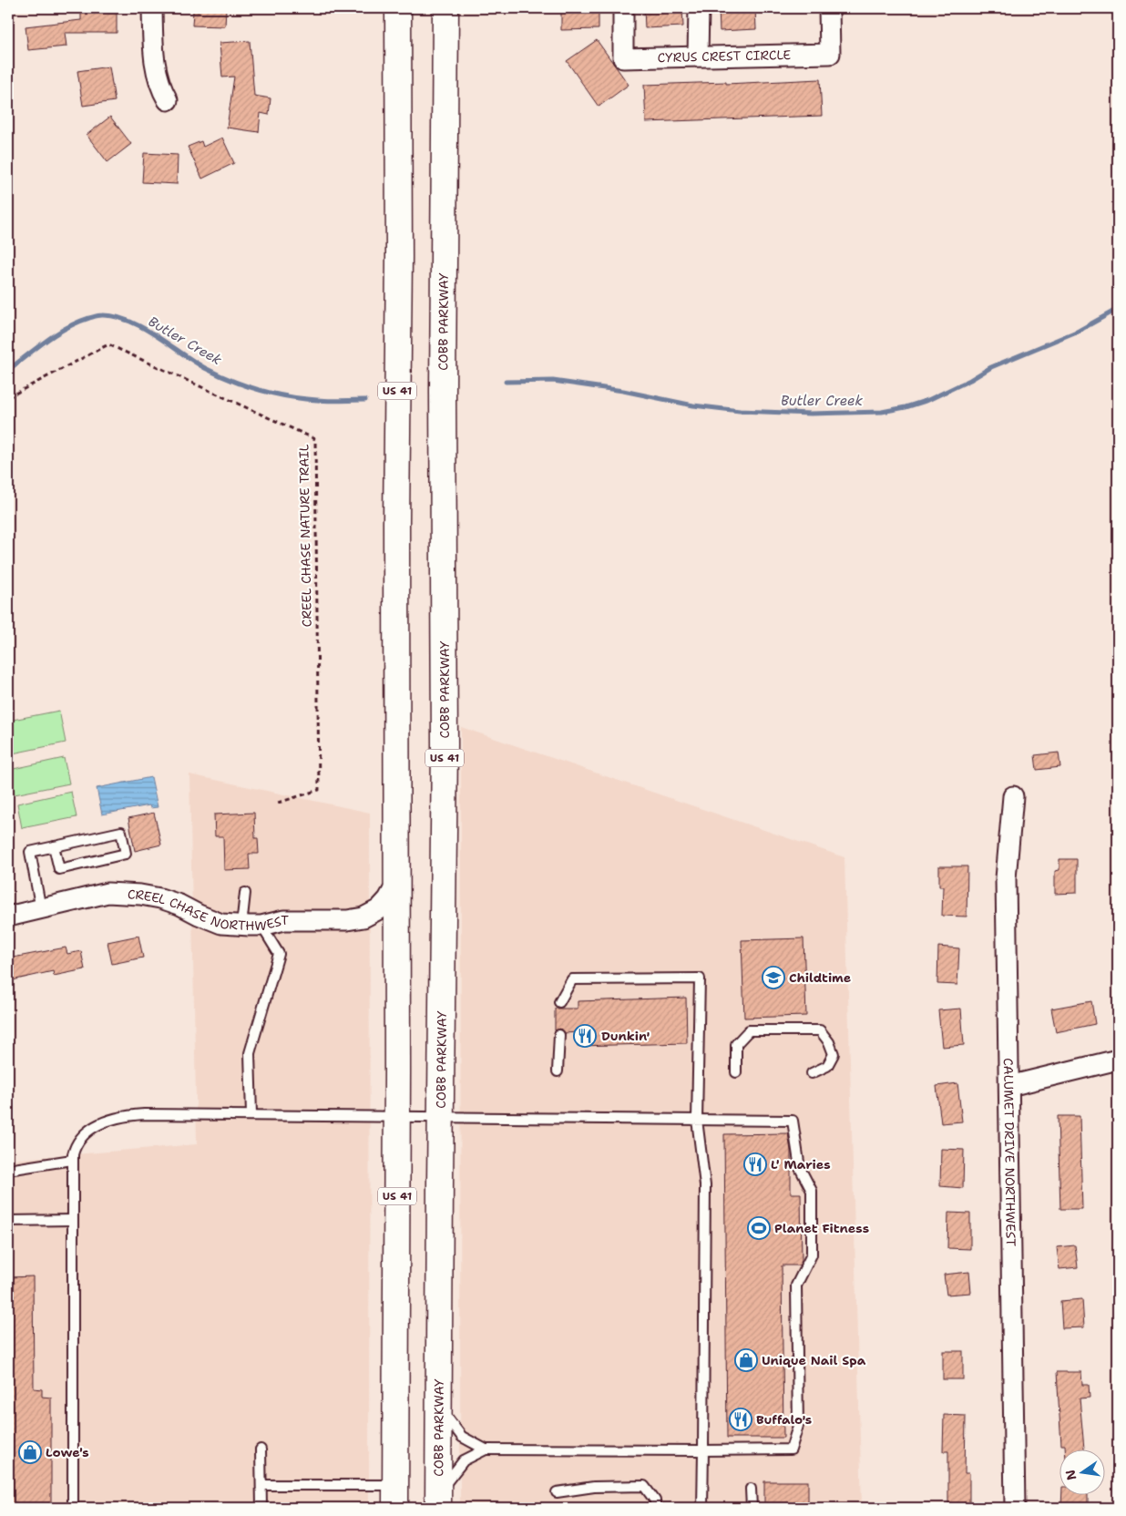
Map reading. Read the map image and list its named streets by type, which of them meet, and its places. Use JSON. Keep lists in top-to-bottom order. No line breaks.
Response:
{"streets":{"main road":["COBB PARKWAY","US 41"],"street":["CYRUS CREST CIRCLE","CREEL CHASE NORTHWEST","CALUMET DRIVE NORTHWEST"],"path":["CREEL CHASE NATURE TRAIL"]},"crossings":[["US 41","CREEL CHASE NORTHWEST"]],"water":["Butler Creek"],"places":{"school or university":["Childtime"],"restaurant":["Dunkin'","L' Maries","Buffalo's"],"sports":["Planet Fitness"],"shop":["Unique Nail Spa","Lowe's"]},"north":"left"}
